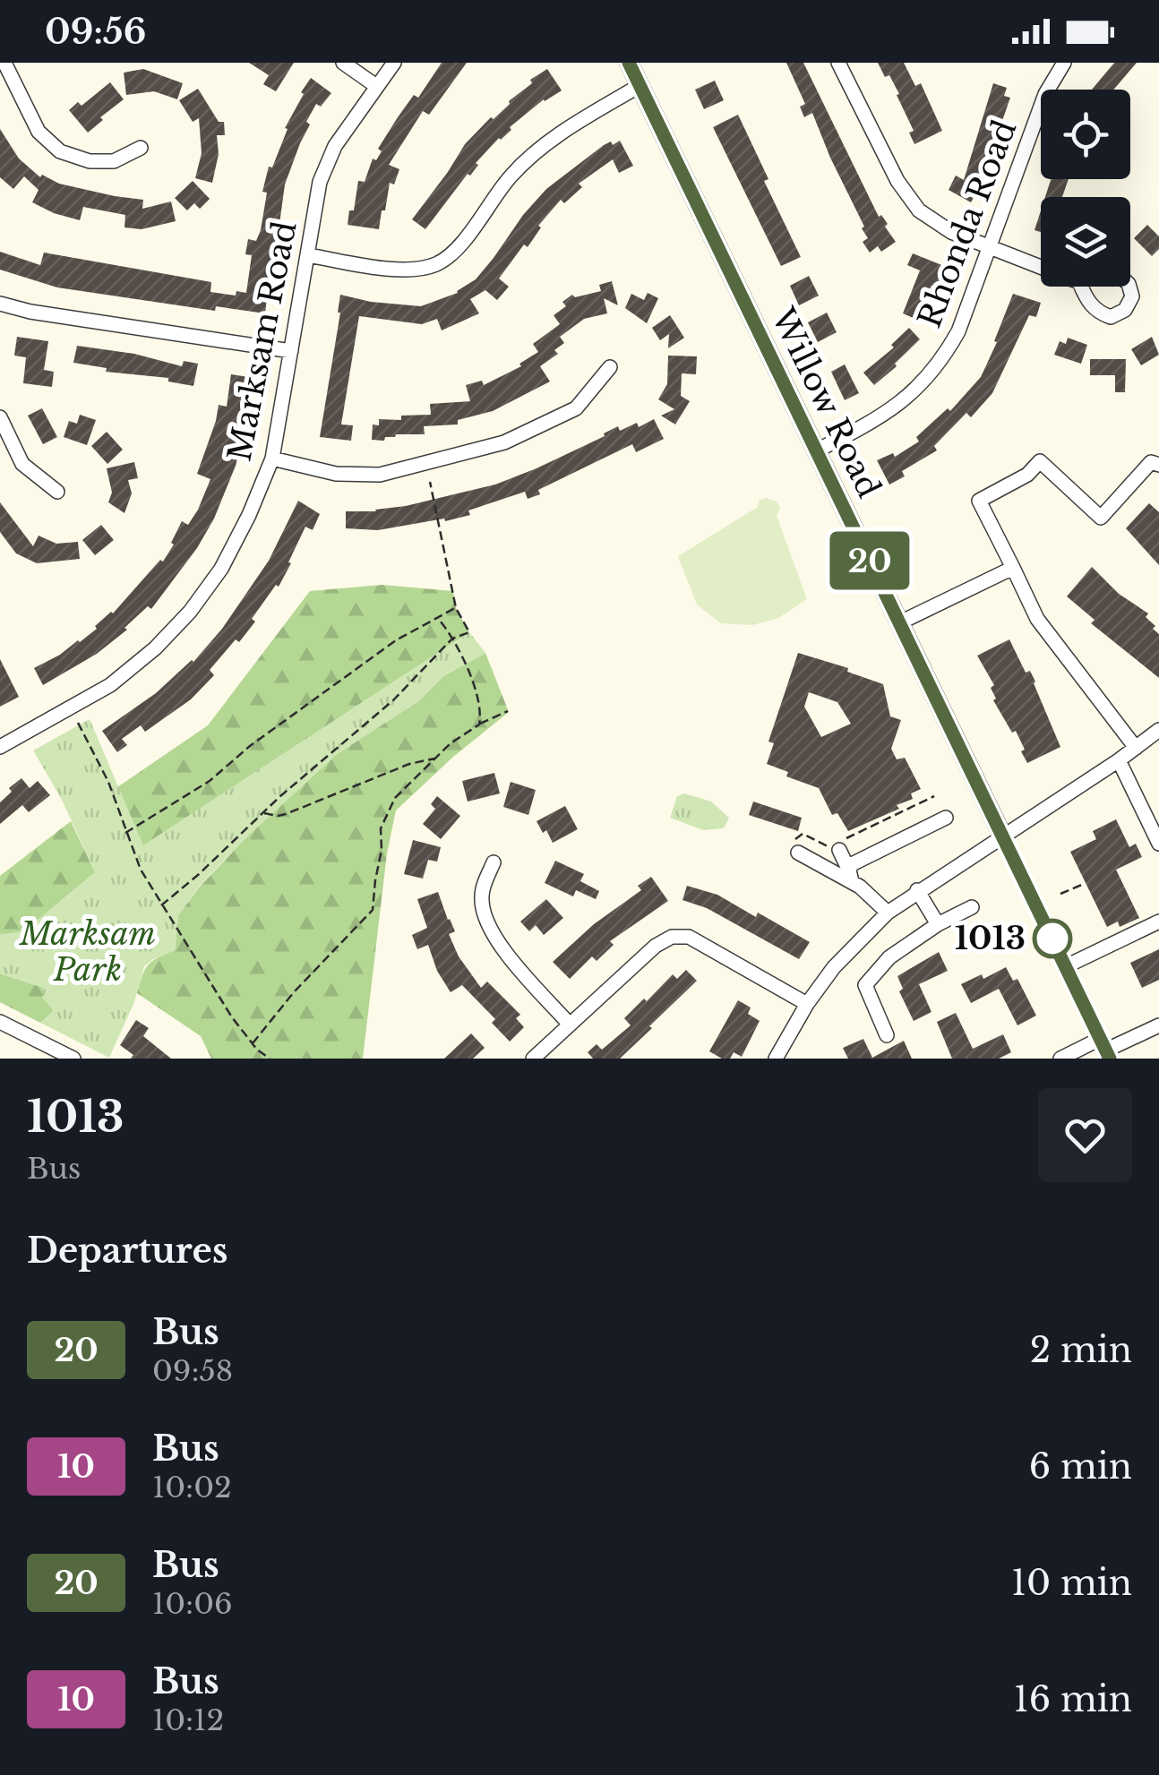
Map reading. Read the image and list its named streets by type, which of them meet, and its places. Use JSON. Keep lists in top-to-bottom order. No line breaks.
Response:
{"streets":{"main road":["Willow Road"],"street":["Rhonda Road","Marksam Road"]},"crossings":[["Rhonda Road","Willow Road"]],"parks":["Marksam Park"],"places":["1013"],"lines":["bus line 20"],"page":{"status":"09:56","on_map":"20","heading":[["1013","Bus"],"Departures"],"list":[{"mark":"20","name":"Bus","note":"09:58","value":"2 min"},{"mark":"10","name":"Bus","note":"10:02","value":"6 min"},{"mark":"20","name":"Bus","note":"10:06","value":"10 min"},{"mark":"10","name":"Bus","note":"10:12","value":"16 min"}]}}
